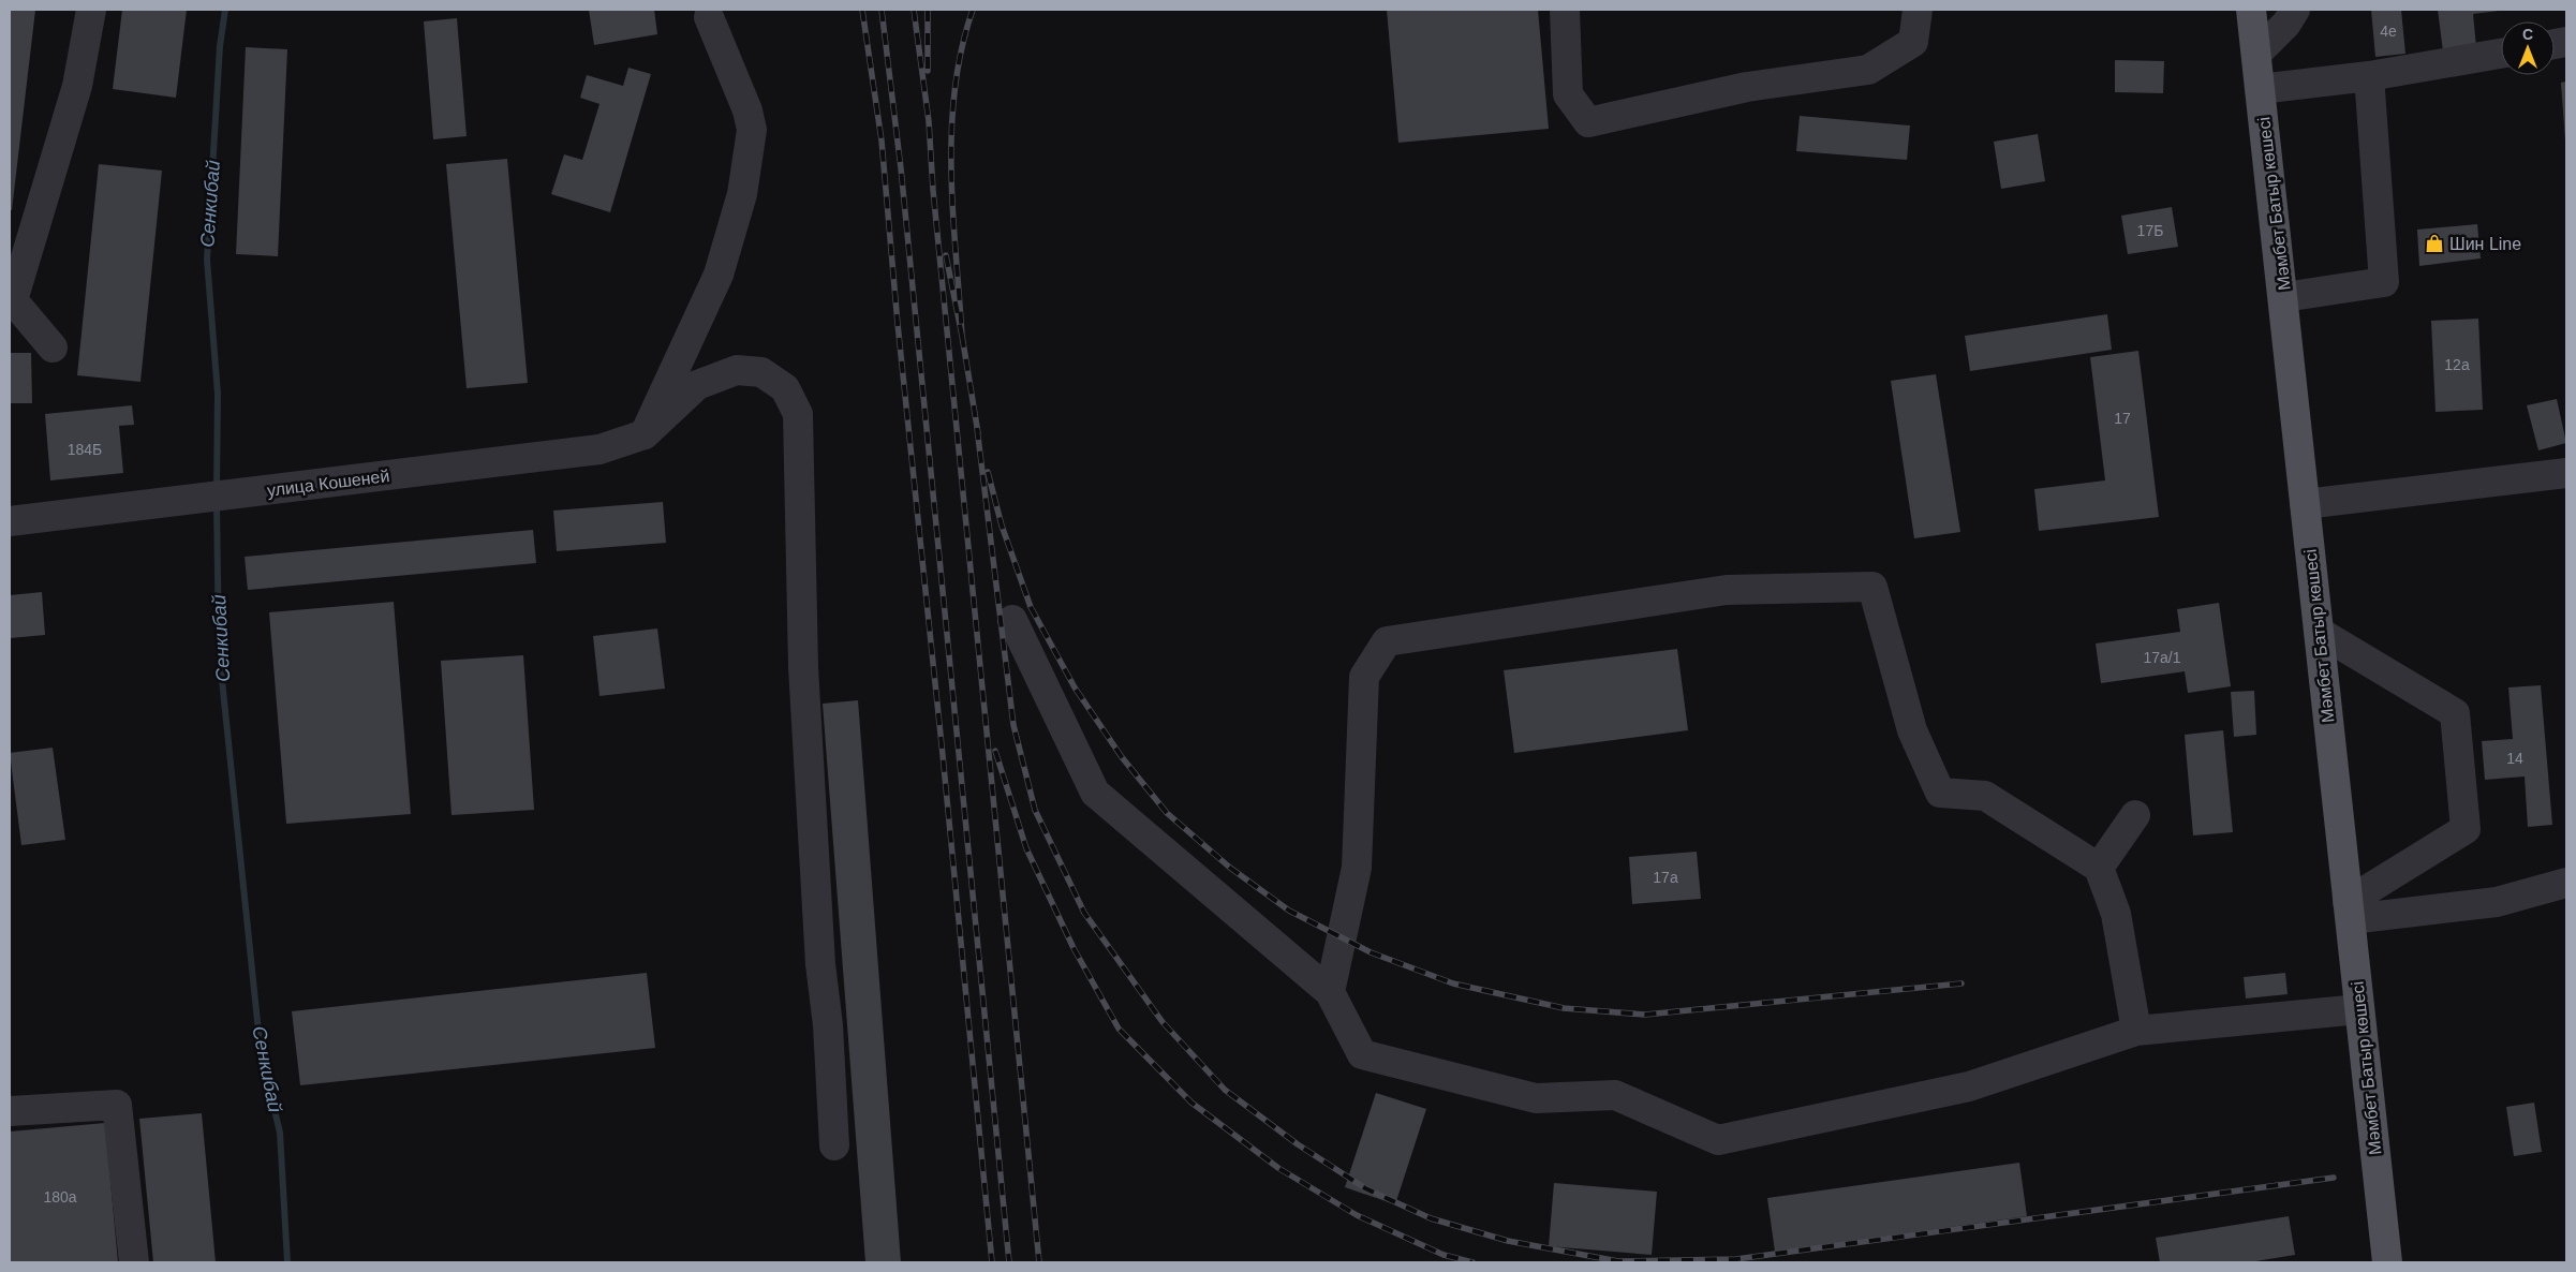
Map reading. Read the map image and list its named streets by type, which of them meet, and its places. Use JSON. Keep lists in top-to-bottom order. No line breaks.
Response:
{"streets":{"main road":["Мәмбет Батыр көшесі"],"street":["улица Кошеней"]},"water":["Сенкибай"],"places":{"shop":["Шин Line"]},"house_numbers":["4е","17Б","12а","17","184Б","17а/1","14","17а","180а"],"north":"top"}
